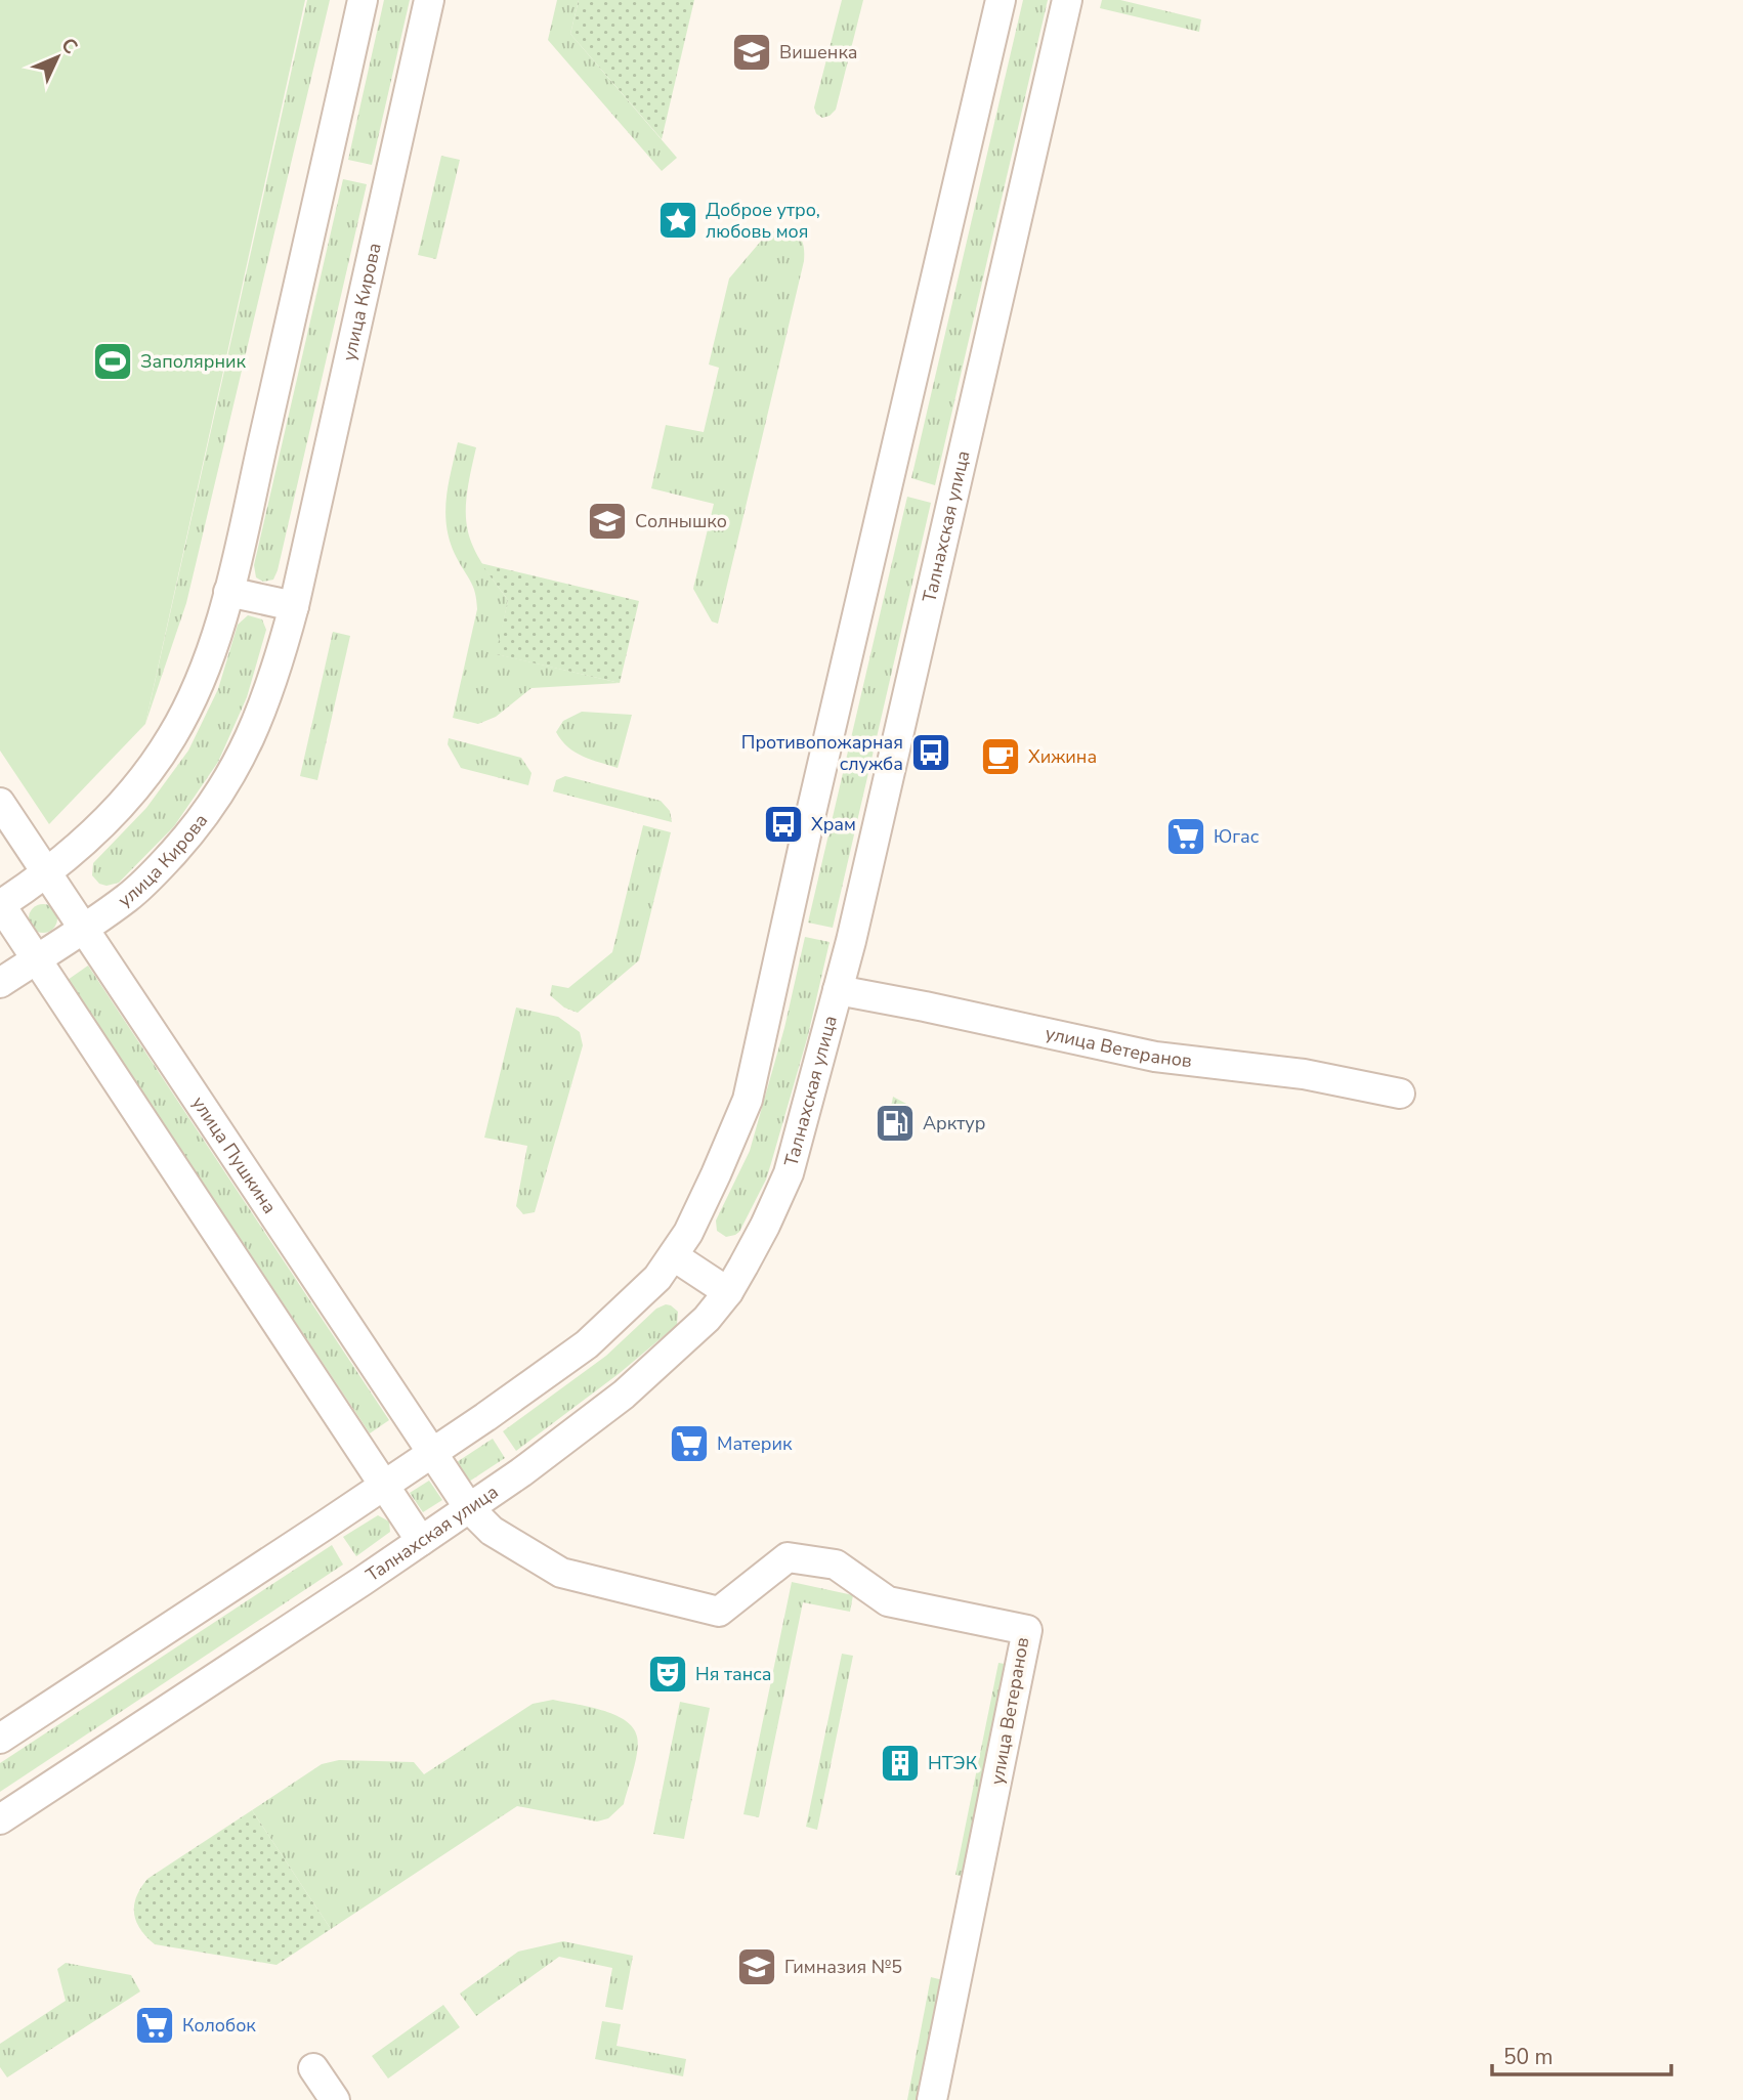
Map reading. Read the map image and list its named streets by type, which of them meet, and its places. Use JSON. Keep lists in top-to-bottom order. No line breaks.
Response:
{"streets":{"street":["улица Кирова","Талнахская улица","улица Ветеранов","улица Пушкина"]},"crossings":[["улица Кирова","улица Пушкина"],["Талнахская улица","улица Ветеранов"],["Талнахская улица","улица Пушкина"],["улица Ветеранов","улица Пушкина"]],"places":{"school or university":["Вишенка","Солнышко","Гимназия №5"],"place":["Доброе утро, любовь моя"],"sports":["Заполярник"],"bus stop":["Противопожарная служба","Храм"],"cafe":["Хижина"],"supermarket":["Югас","Материк","Колобок"],"fuel station":["Арктур"],"theatre":["Ня танса"],"building":["НТЭК"]},"scale_bar":"50 m","north":"top right"}
